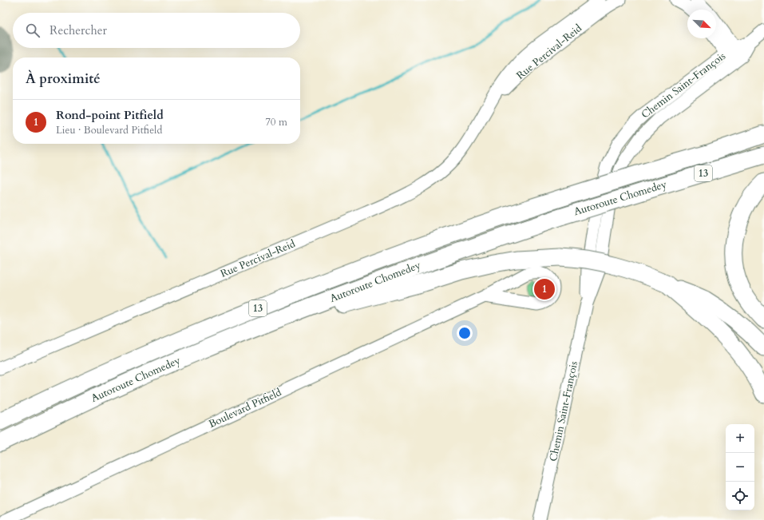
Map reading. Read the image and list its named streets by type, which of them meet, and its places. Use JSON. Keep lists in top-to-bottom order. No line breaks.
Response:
{"streets":{"highway":["13","Autoroute Chomedey"],"street":["Rue Percival-Reid","Chemin Saint-François","Boulevard Pitfield"]},"north":"bottom right","page":{"search":"Rechercher","heading":"À proximité","list":[{"mark":"1","name":"Rond-point Pitfield","note":"Lieu · Boulevard Pitfield","value":"70 m"}],"pins":"1","map_buttons":["+","−"]}}
